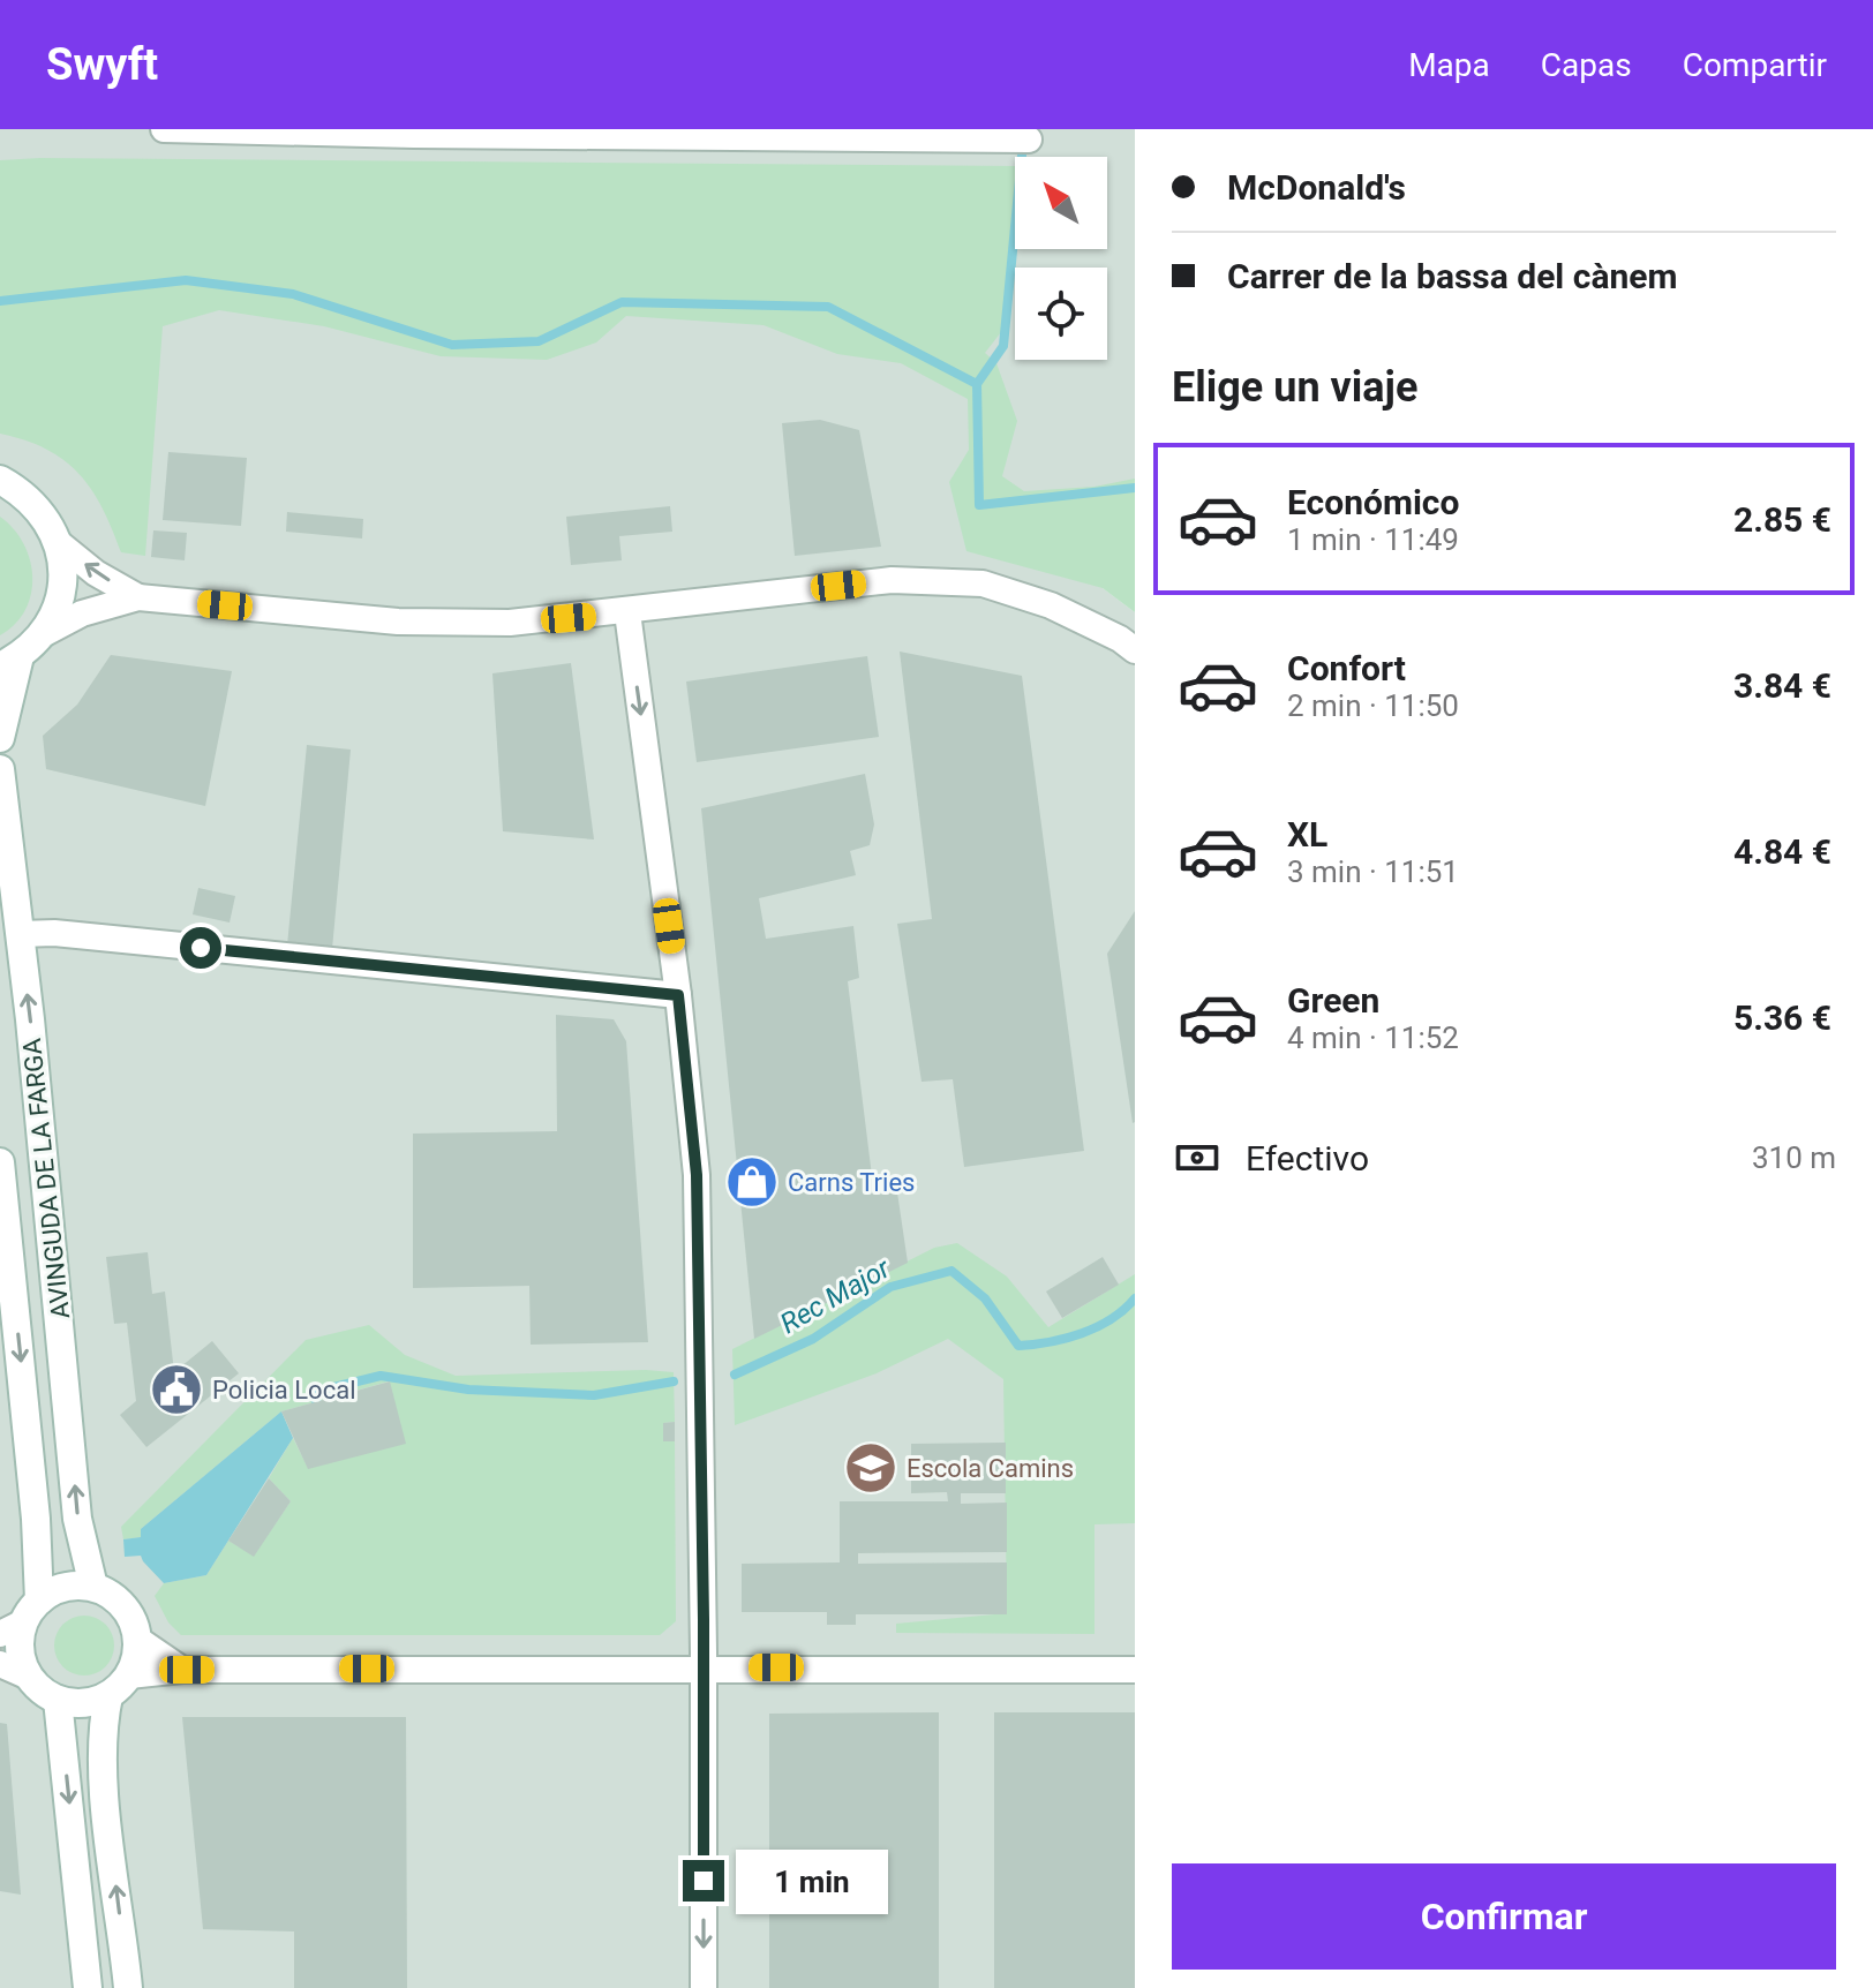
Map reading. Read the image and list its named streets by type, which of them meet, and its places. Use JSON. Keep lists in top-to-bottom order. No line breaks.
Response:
{"streets":{"street":["AVINGUDA DE LA FARGA"]},"water":["Rec Major"],"places":{"shop":["Carns Tries"],"public building":["Policia Local"],"school or university":["Escola Camins"]},"north":"top left","page":{"header":"Swyft","nav":["Mapa","Capas","Compartir"],"banner":["McDonald's","Carrer de la bassa del cànem"],"heading":"Elige un viaje","list":[{"name":"Económico","note":"1 min · 11:49","value":"2.85 €"},{"name":"Confort","note":"2 min · 11:50","value":"3.84 €"},{"name":"XL","note":"3 min · 11:51","value":"4.84 €"},{"name":"Green","note":"4 min · 11:52","value":"5.36 €"}],"pay":["Efectivo","310 m"],"buttons":"Confirmar","bubble":"1 min"}}
